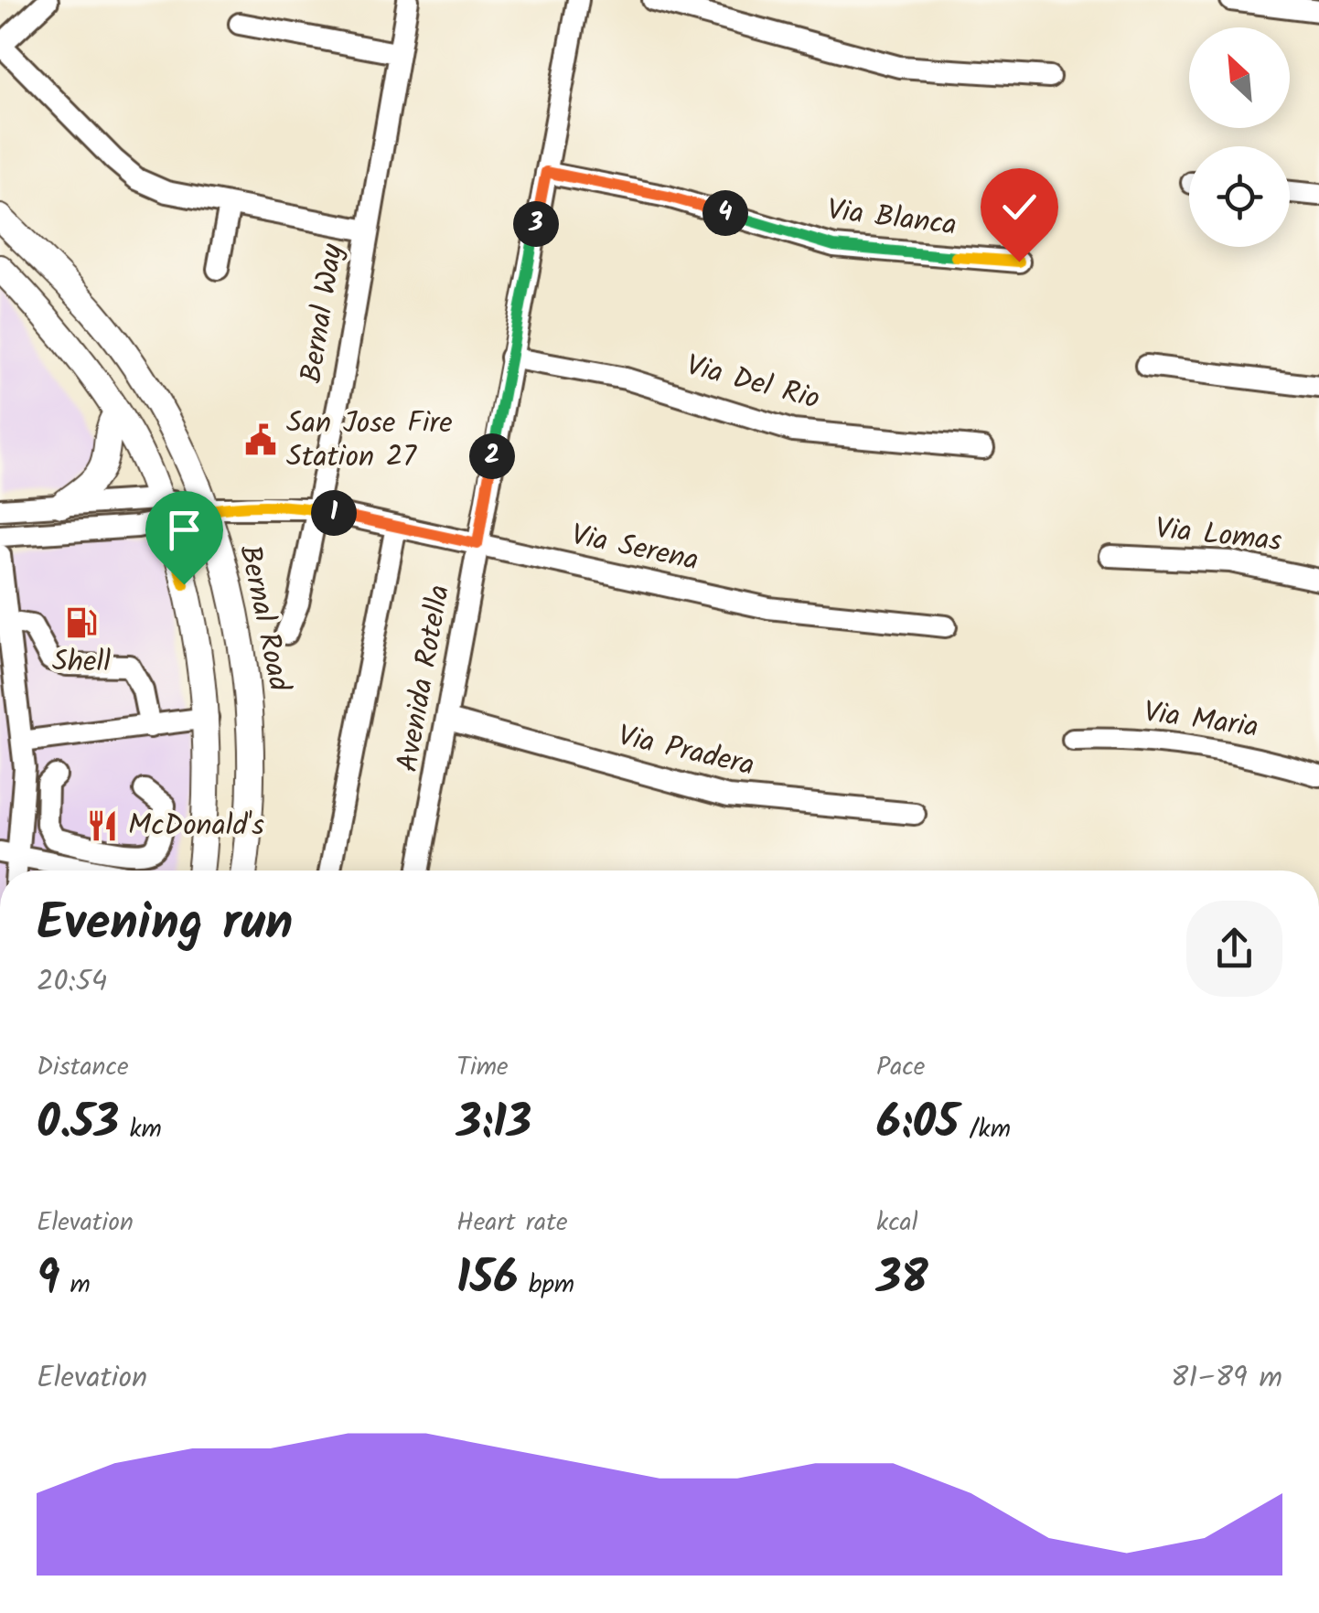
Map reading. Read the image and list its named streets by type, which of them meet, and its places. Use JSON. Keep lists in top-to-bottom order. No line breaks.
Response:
{"streets":{"main road":["Bernal Road"],"street":["Via Blanca","Bernal Way","Via Del Rio","Via Lomas","Via Serena","Avenida Rotella","Via Maria","Via Pradera"]},"crossings":[["Via Blanca","Avenida Rotella"],["Bernal Way","Via Serena"],["Via Del Rio","Avenida Rotella"],["Via Serena","Bernal Road"],["Via Serena","Avenida Rotella"],["Avenida Rotella","Via Pradera"]],"places":{"public building":["San Jose Fire Station 27"],"fuel station":["Shell"],"restaurant":["McDonald's"]},"north":"top left","page":{"pins":["4","3","2","1"],"heading":["Evening run","20:54"],"stats":[["Distance","0.53 km"],["Time","3:13"],["Pace","6:05 /km"],["Elevation","9 m"],["Heart rate","156 bpm"],["kcal","38"]],"chart":["Elevation","81–89 m"]}}
